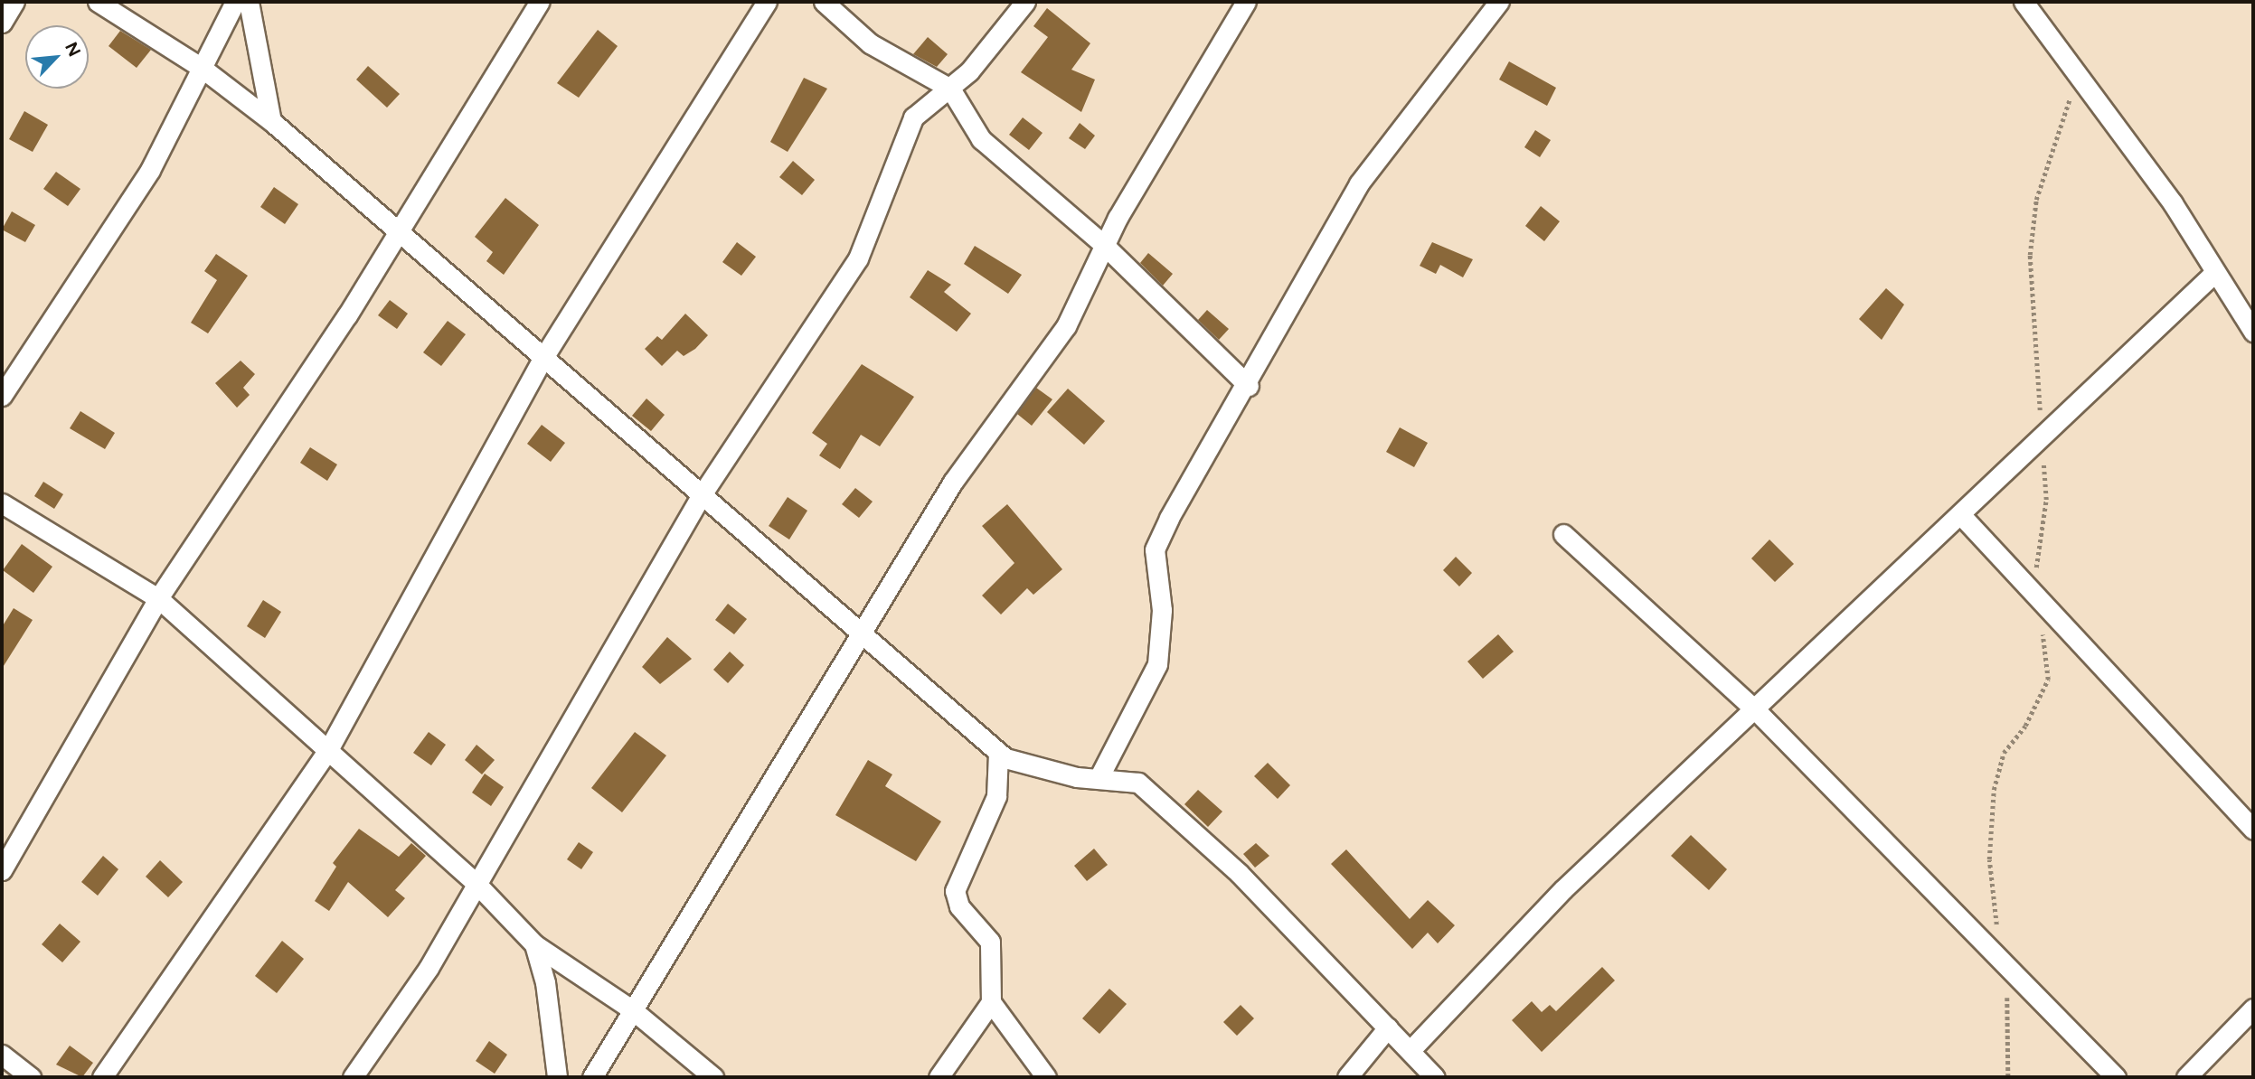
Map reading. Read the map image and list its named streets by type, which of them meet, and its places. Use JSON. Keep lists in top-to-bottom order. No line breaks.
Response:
{"north":"top right"}
